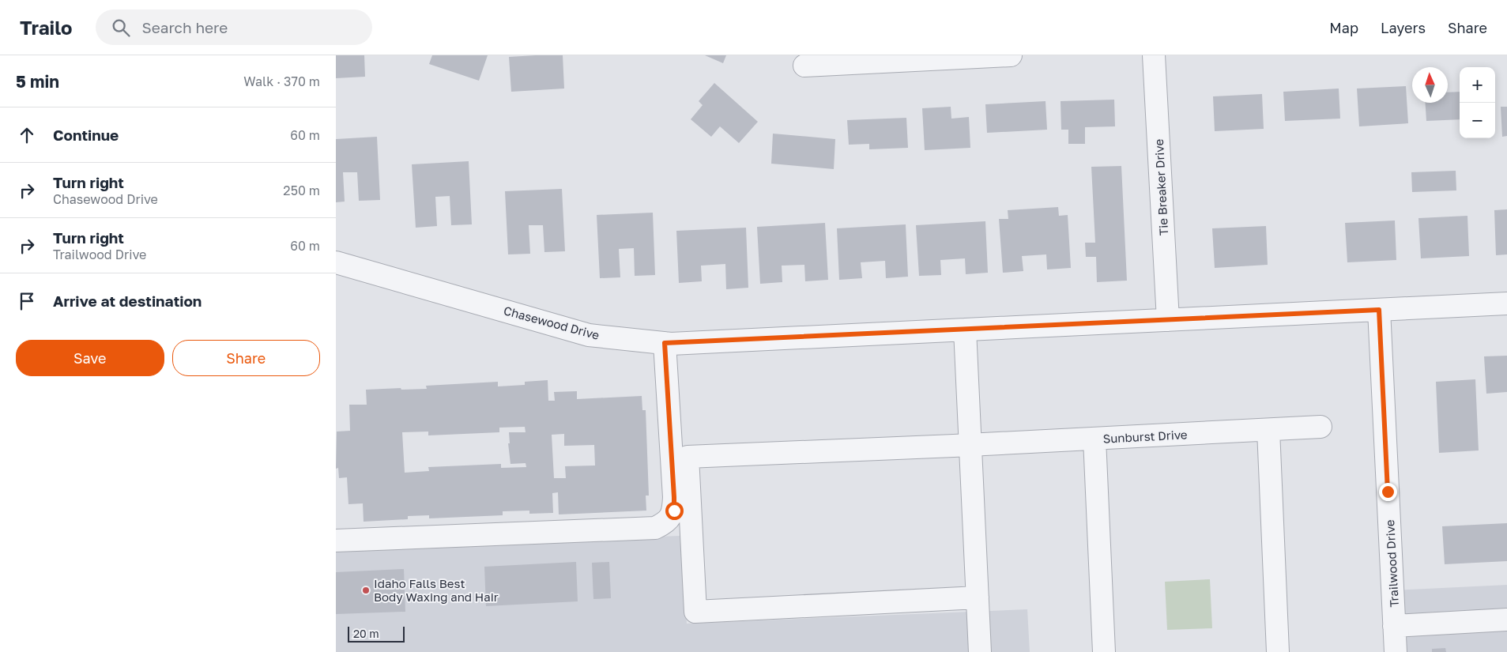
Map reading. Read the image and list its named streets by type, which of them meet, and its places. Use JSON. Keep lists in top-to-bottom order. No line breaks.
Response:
{"streets":{"street":["Tie Breaker Drive","Chasewood Drive","Sunburst Drive","Trailwood Drive"]},"crossings":[["Tie Breaker Drive","Chasewood Drive"],["Chasewood Drive","Trailwood Drive"]],"places":["Idaho Falls Best Body Waxing and Hair"],"scale_bar":"20 m","north":"top","page":{"header":"Trailo","search":"Search here","nav":["Map","Layers","Share"],"heading":["5 min","Walk · 370 m"],"map_buttons":["+","−"],"list":[["Continue","60 m"],["Turn right","Chasewood Drive","250 m"],["Turn right","Trailwood Drive","60 m"],"Arrive at destination"],"buttons":["Save","Share"],"scale":"20 m"}}
